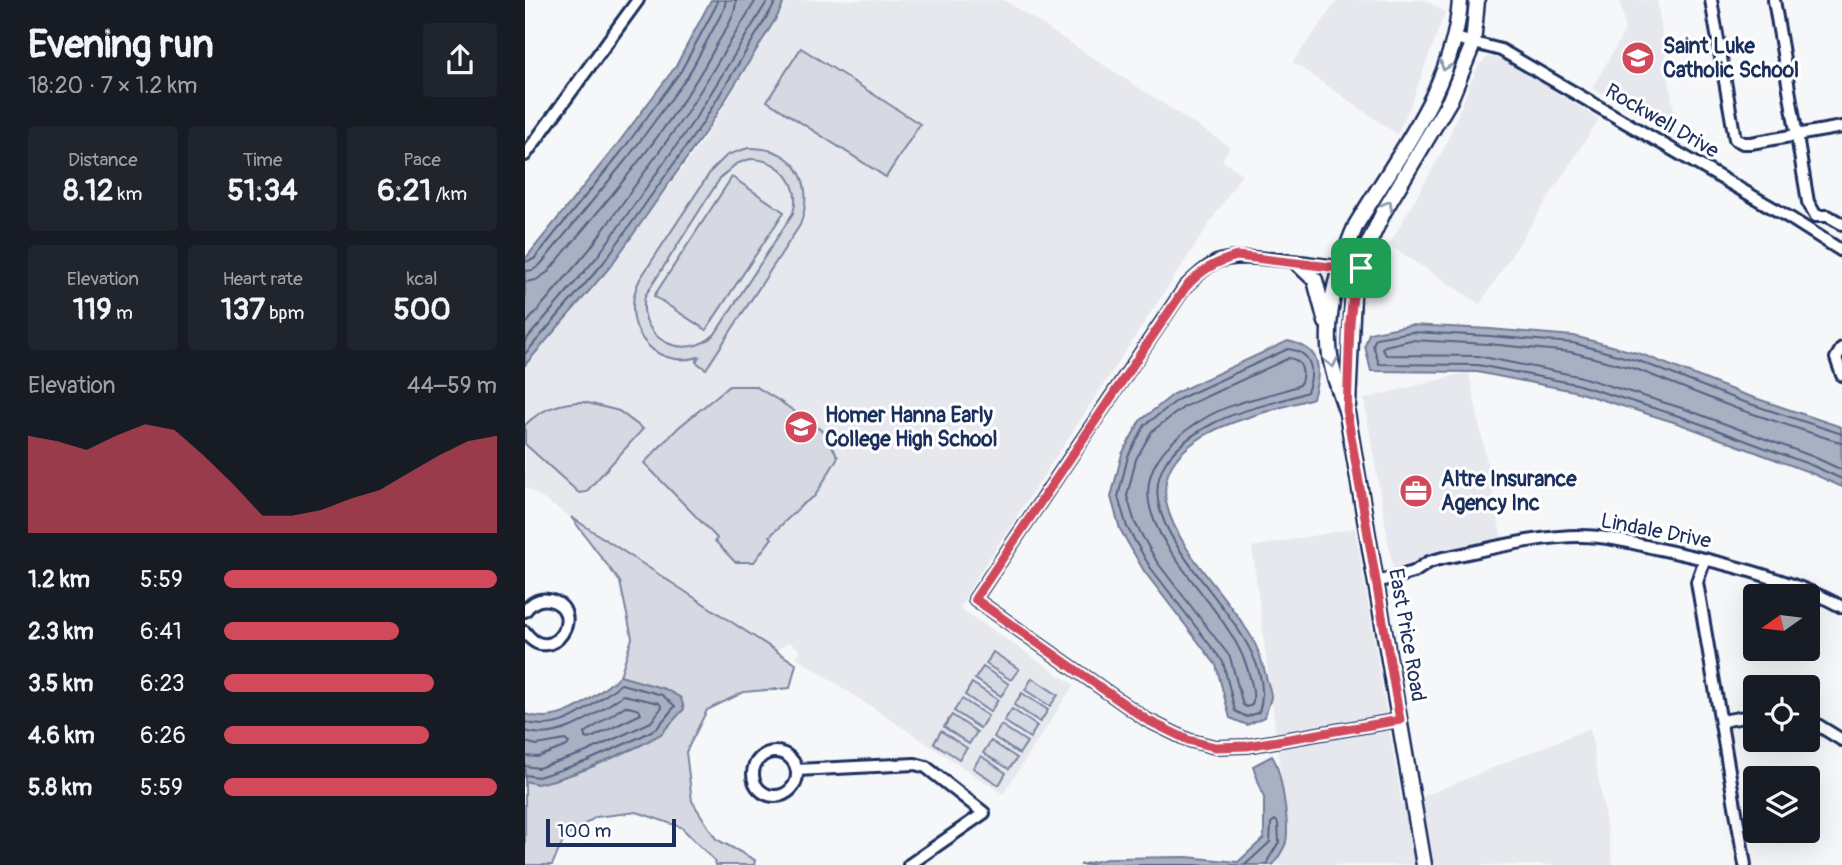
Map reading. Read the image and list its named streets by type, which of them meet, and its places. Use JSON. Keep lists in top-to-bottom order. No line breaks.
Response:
{"streets":{"main road":["East Price Road"],"street":["Rockwell Drive","Lindale Drive"]},"crossings":[["Rockwell Drive","East Price Road"],["Lindale Drive","East Price Road"]],"places":{"school or university":["Saint Luke Catholic School","Homer Hanna Early College High School"],"office":["Altre Insurance Agency Inc"]},"scale_bar":"100 m","north":"left","page":{"heading":["Evening run","18:20 · 7 × 1.2 km"],"stats":[["Distance","8.12 km"],["Time","51:34"],["Pace","6:21 /km"],["Elevation","119 m"],["Heart rate","137 bpm"],["kcal","500"]],"chart":["Elevation","44–59 m"],"list":[{"name":"1.2 km","note":"5:59"},{"name":"2.3 km","note":"6:41"},{"name":"3.5 km","note":"6:23"},{"name":"4.6 km","note":"6:26"},{"name":"5.8 km","note":"5:59"}],"scale":"100 m"}}
